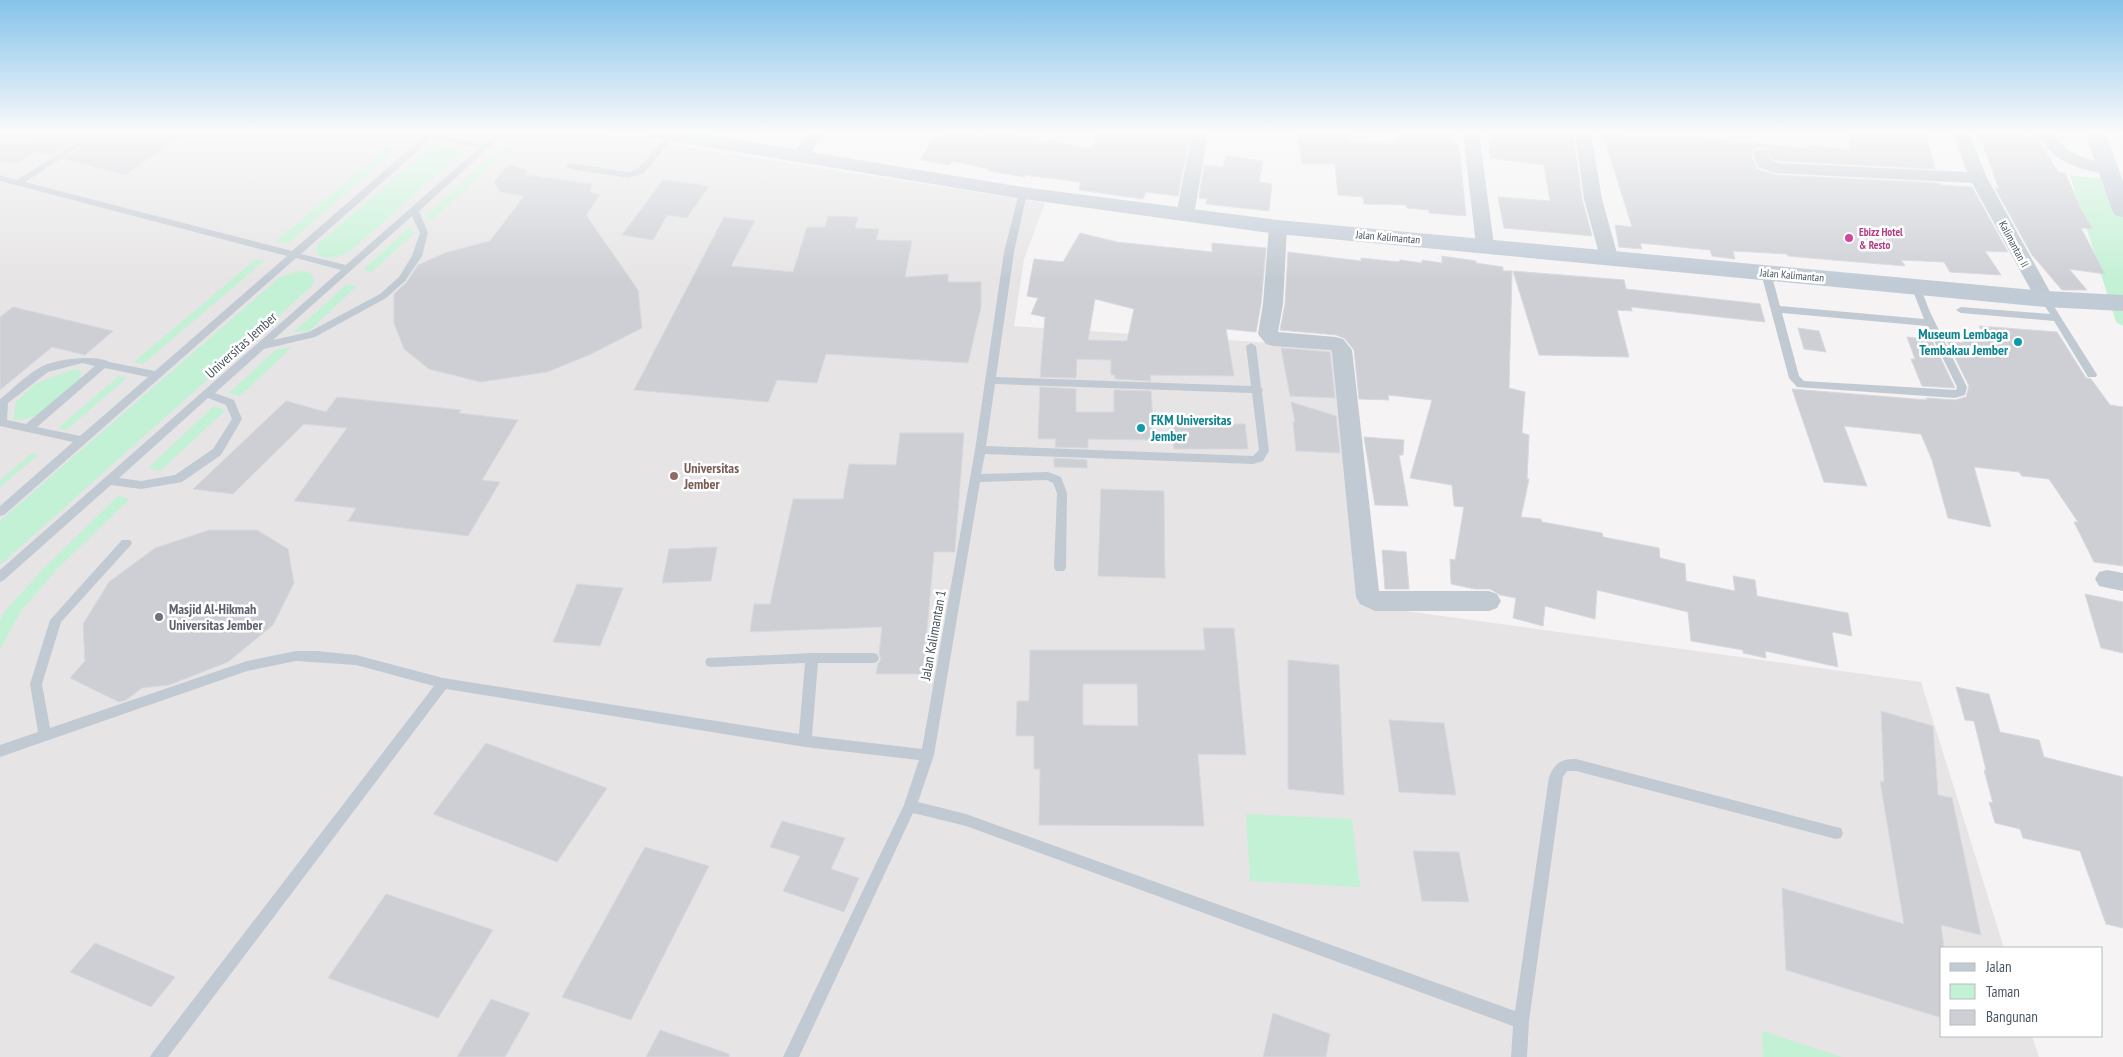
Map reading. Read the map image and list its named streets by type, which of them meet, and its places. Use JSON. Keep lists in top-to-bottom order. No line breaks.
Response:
{"streets":{"main road":["Jalan Kalimantan"],"street":["Kalimantan II"],"lane":["Universitas Jember","Jalan Kalimantan 1"]},"crossings":[["Jalan Kalimantan","Kalimantan II"],["Jalan Kalimantan","Jalan Kalimantan 1"]],"places":["Ebizz Hotel & Resto","Museum Lembaga Tembakau Jember","FKM Universitas Jember","Universitas Jember","Masjid Al-Hikmah Universitas Jember"],"legend":["Jalan","Taman","Bangunan"]}
